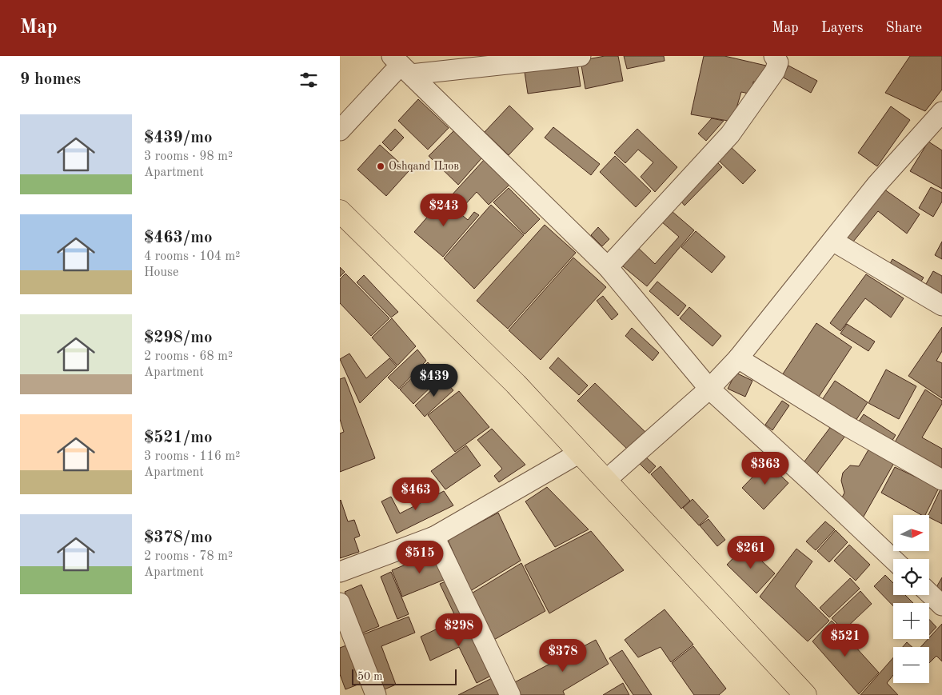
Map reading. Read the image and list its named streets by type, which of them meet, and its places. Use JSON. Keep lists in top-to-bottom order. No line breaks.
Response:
{"places":["Oshqand Плов"],"scale_bar":"50 m","north":"right","page":{"header":"Map","nav":["Map","Layers","Share"],"heading":"9 homes","list":[{"name":"$439/mo","note":"3 rooms · 98 m² · Apartment"},{"name":"$463/mo","note":"4 rooms · 104 m² · House"},{"name":"$298/mo","note":"2 rooms · 68 m² · Apartment"},{"name":"$521/mo","note":"3 rooms · 116 m² · Apartment"},{"name":"$378/mo","note":"2 rooms · 78 m² · Apartment"}],"price":["$243","$439","$363","$463","$261","$515","$298","$521","$378"],"map_buttons":["+","−"],"scale":"50 m"}}
